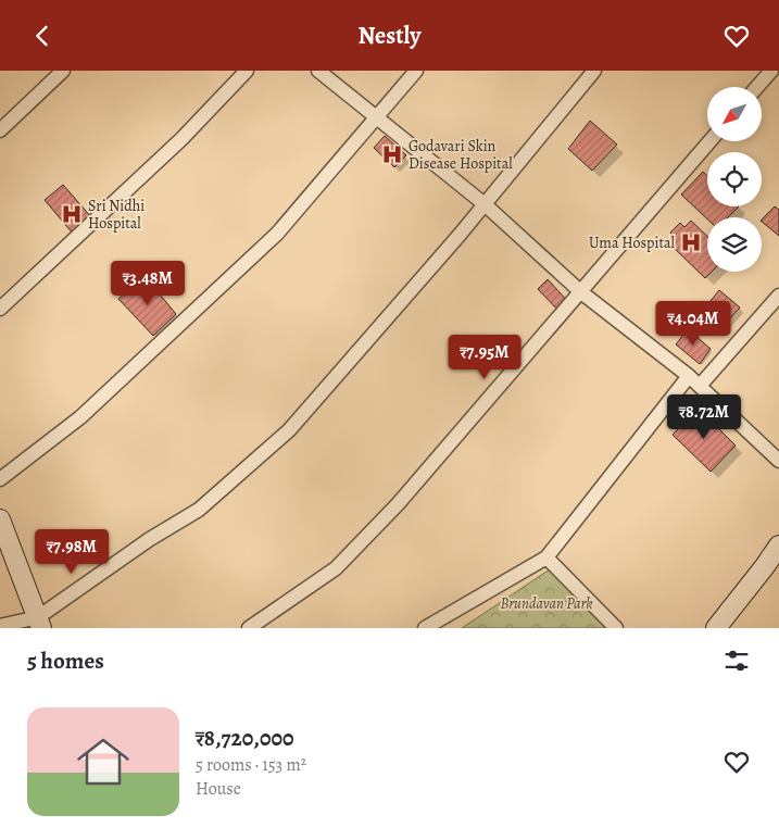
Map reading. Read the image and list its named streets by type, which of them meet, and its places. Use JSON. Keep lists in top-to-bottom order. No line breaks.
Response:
{"parks":["Brundavan Park"],"places":{"hospital":["Godavari Skin Disease Hospital","Sri Nidhi Hospital","Uma Hospital"]},"north":"bottom left","page":{"header":"Nestly","price":["₹3.48M","₹4.04M","₹7.95M","₹8.72M","₹7.98M"],"heading":"5 homes","list":[{"name":"₹8,720,000","note":"5 rooms · 153 m² · House"}]}}
